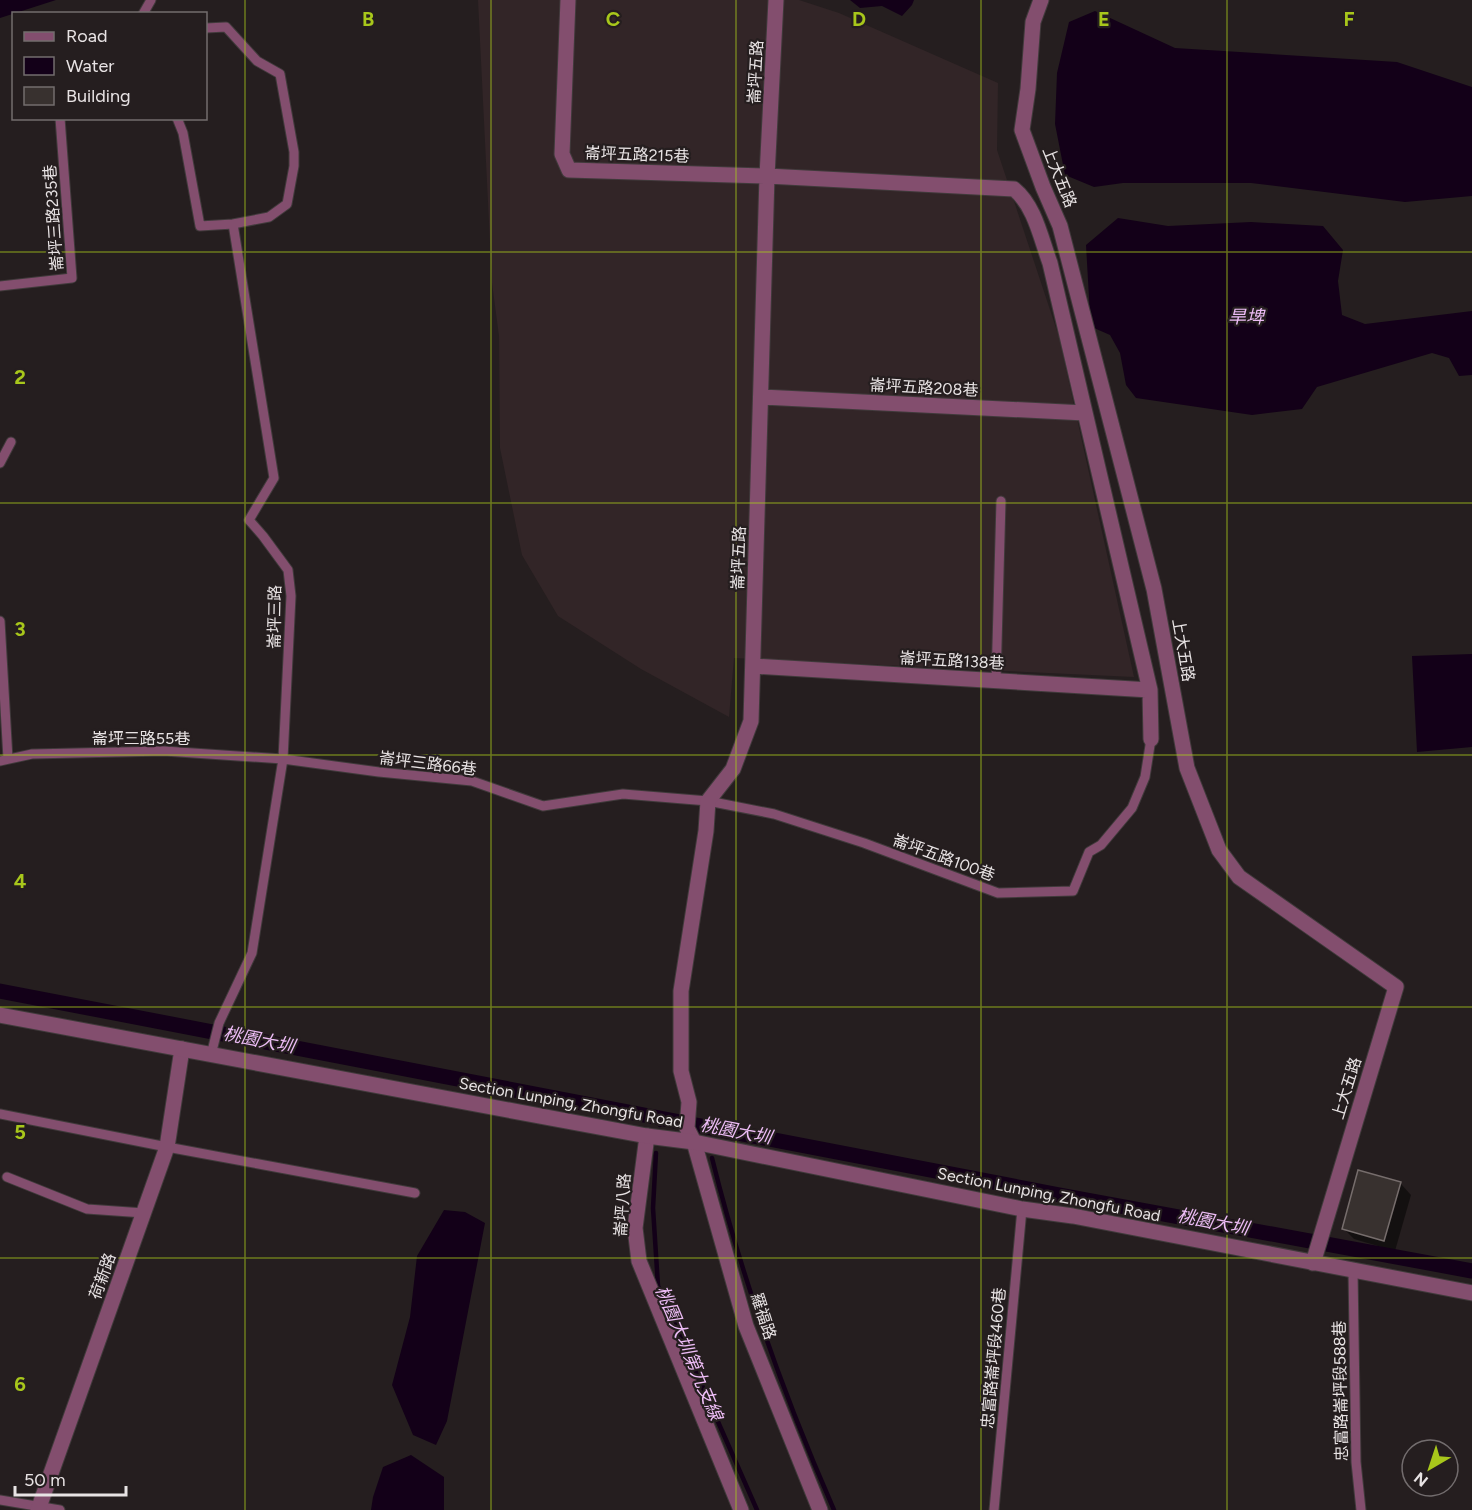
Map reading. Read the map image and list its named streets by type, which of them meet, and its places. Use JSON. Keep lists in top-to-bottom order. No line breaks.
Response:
{"streets":{"street":["崙坪五路","崙坪五路215巷","上大五路","崙坪五路208巷","崙坪五路138巷","Section Lunping, Zhongfu Road","崙坪八路","荷新路","羅福路"],"lane":["崙坪三路235巷","崙坪三路","崙坪三路55巷","崙坪三路66巷","崙坪五路100巷","忠富路崙坪段460巷","忠富路崙坪段588巷"]},"crossings":[["崙坪五路","崙坪五路215巷"],["崙坪五路","崙坪五路208巷"],["崙坪五路","崙坪五路138巷"],["崙坪五路","崙坪三路66巷"],["崙坪五路","崙坪五路100巷"],["上大五路","Section Lunping, Zhongfu Road"],["崙坪三路","崙坪三路55巷"],["崙坪三路","崙坪三路66巷"],["崙坪三路","Section Lunping, Zhongfu Road"],["崙坪三路55巷","崙坪三路66巷"],["崙坪三路66巷","崙坪五路100巷"],["Section Lunping, Zhongfu Road","崙坪八路"],["Section Lunping, Zhongfu Road","荷新路"],["Section Lunping, Zhongfu Road","羅福路"],["Section Lunping, Zhongfu Road","忠富路崙坪段460巷"],["Section Lunping, Zhongfu Road","忠富路崙坪段588巷"]],"water":["旱埤","桃園大圳","桃園大圳第九支線"],"legend":["Road","Water","Building"],"scale_bar":"50 m","north":"bottom left","grid":{"columns":["B","C","D","E","F"],"rows":["2","3","4","5","6"]}}
